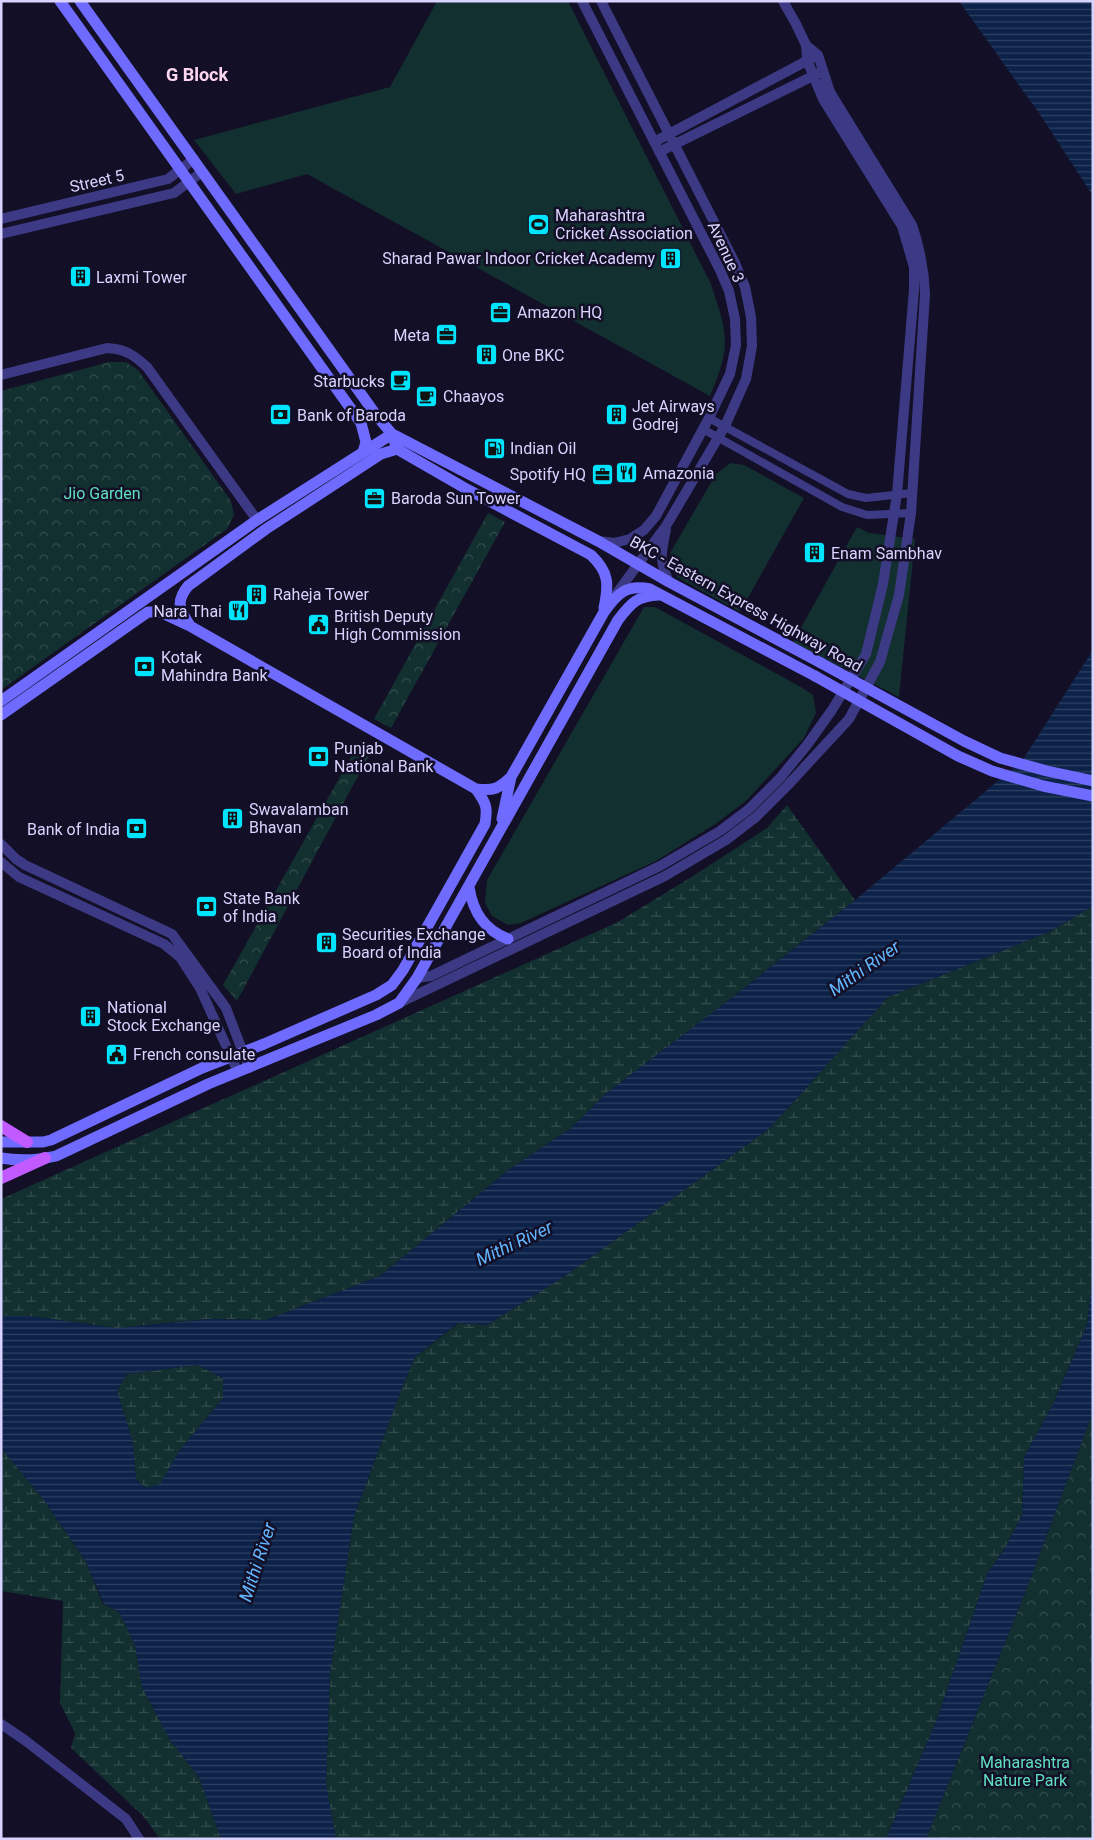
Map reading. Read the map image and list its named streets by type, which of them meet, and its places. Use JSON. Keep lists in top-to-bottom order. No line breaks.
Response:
{"streets":{"main road":["BKC - Eastern Express Highway Road"],"street":["Street 5","Avenue 3"]},"crossings":[["Avenue 3","BKC - Eastern Express Highway Road"]],"districts":["G Block"],"water":["Mithi River"],"parks":["Jio Garden","Maharashtra Nature Park"],"places":{"sports":["Maharashtra Cricket Association"],"building":["Sharad Pawar Indoor Cricket Academy","Laxmi Tower","One BKC","Jet Airways Godrej","Enam Sambhav","Raheja Tower","Swavalamban Bhavan","Securities Exchange Board of India","National Stock Exchange"],"office":["Amazon HQ","Meta","Spotify HQ","Baroda Sun Tower"],"cafe":["Starbucks","Chaayos"],"bank":["Bank of Baroda","Kotak Mahindra Bank","Punjab National Bank","Bank of India","State Bank of India"],"fuel station":["Indian Oil"],"restaurant":["Amazonia","Nara Thai"],"public building":["British Deputy High Commission","French consulate"]}}
